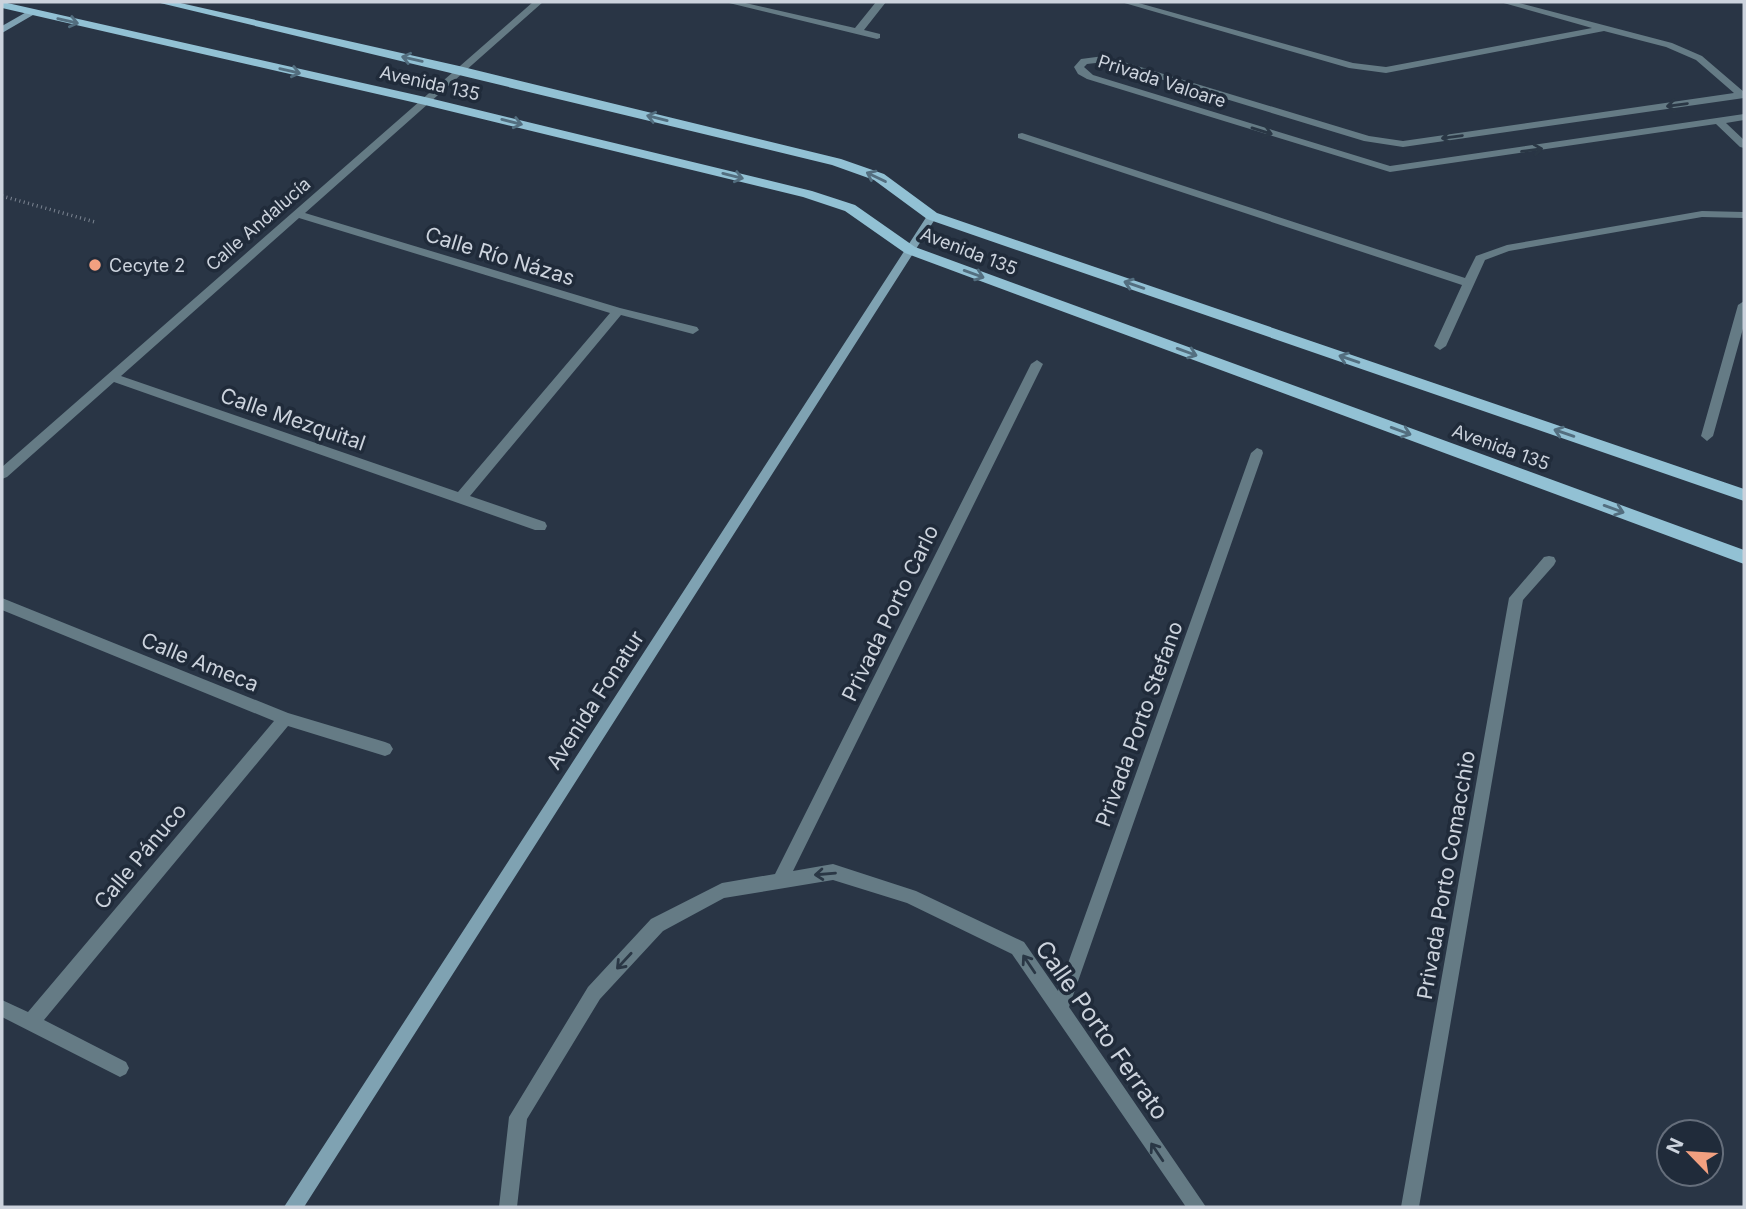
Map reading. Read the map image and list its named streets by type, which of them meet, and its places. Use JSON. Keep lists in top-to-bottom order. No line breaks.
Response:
{"streets":{"main road":["Avenida 135","Avenida Fonatur"],"street":["Privada Valoare","Calle Andalucía","Calle Río Názas","Calle Mezquital","Privada Porto Carlo","Calle Ameca","Privada Porto Stefano","Calle Pánuco","Privada Porto Comacchio","Calle Porto Ferrato"]},"crossings":[["Avenida 135","Calle Andalucía"],["Avenida 135","Avenida Fonatur"],["Calle Andalucía","Calle Río Názas"],["Calle Andalucía","Calle Mezquital"],["Privada Porto Carlo","Calle Porto Ferrato"],["Calle Ameca","Calle Pánuco"],["Privada Porto Stefano","Calle Porto Ferrato"]],"places":["Cecyte 2"],"north":"top left"}
